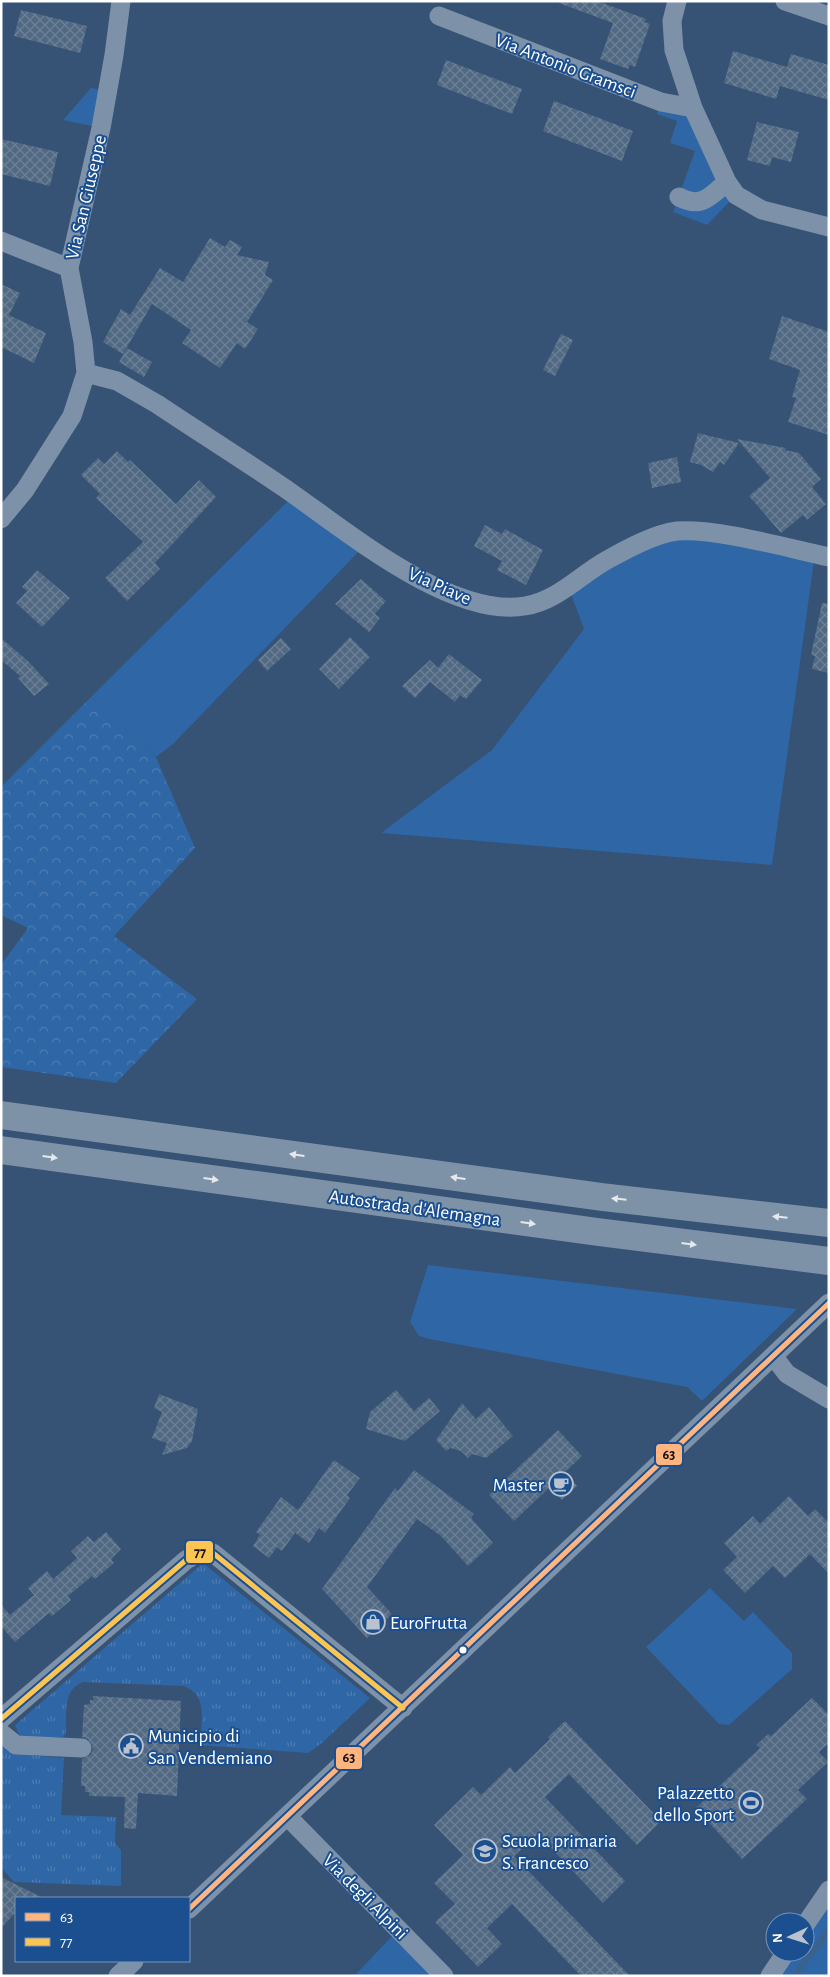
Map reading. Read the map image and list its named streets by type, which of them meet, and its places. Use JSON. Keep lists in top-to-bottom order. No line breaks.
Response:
{"streets":{"highway":["Autostrada d'Alemagna"],"street":["Via Antonio Gramsci","Via San Giuseppe","Via Piave","Via degli Alpini"]},"crossings":[["Via San Giuseppe","Via Piave"]],"places":{"cafe":["Master"],"shop":["EuroFrutta"],"public building":["Municipio di San Vendemiano"],"sports":["Palazzetto dello Sport"],"school or university":["Scuola primaria S. Francesco"]},"lines":["transit line 63","transit line 77"],"legend":["63","77"],"north":"left"}
